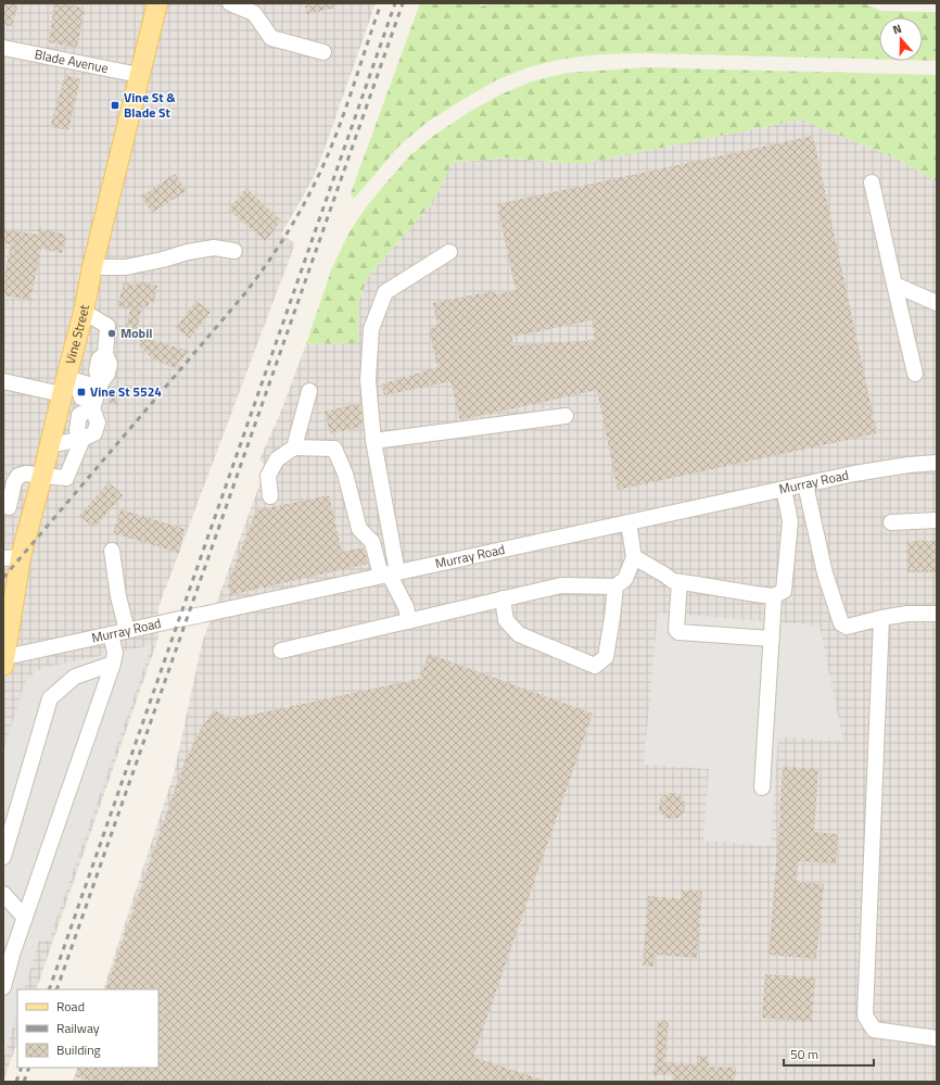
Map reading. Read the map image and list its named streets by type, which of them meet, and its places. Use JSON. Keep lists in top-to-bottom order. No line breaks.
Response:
{"streets":{"main road":["Vine Street"],"street":["Blade Avenue","Murray Road"]},"crossings":[["Blade Avenue","Vine Street"],["Vine Street","Murray Road"]],"places":{"transit":["Vine St & Blade St","Vine St 5524"],"other":["Mobil"]},"legend":["Road","Railway","Building"],"scale_bar":"50 m","north":"top"}
